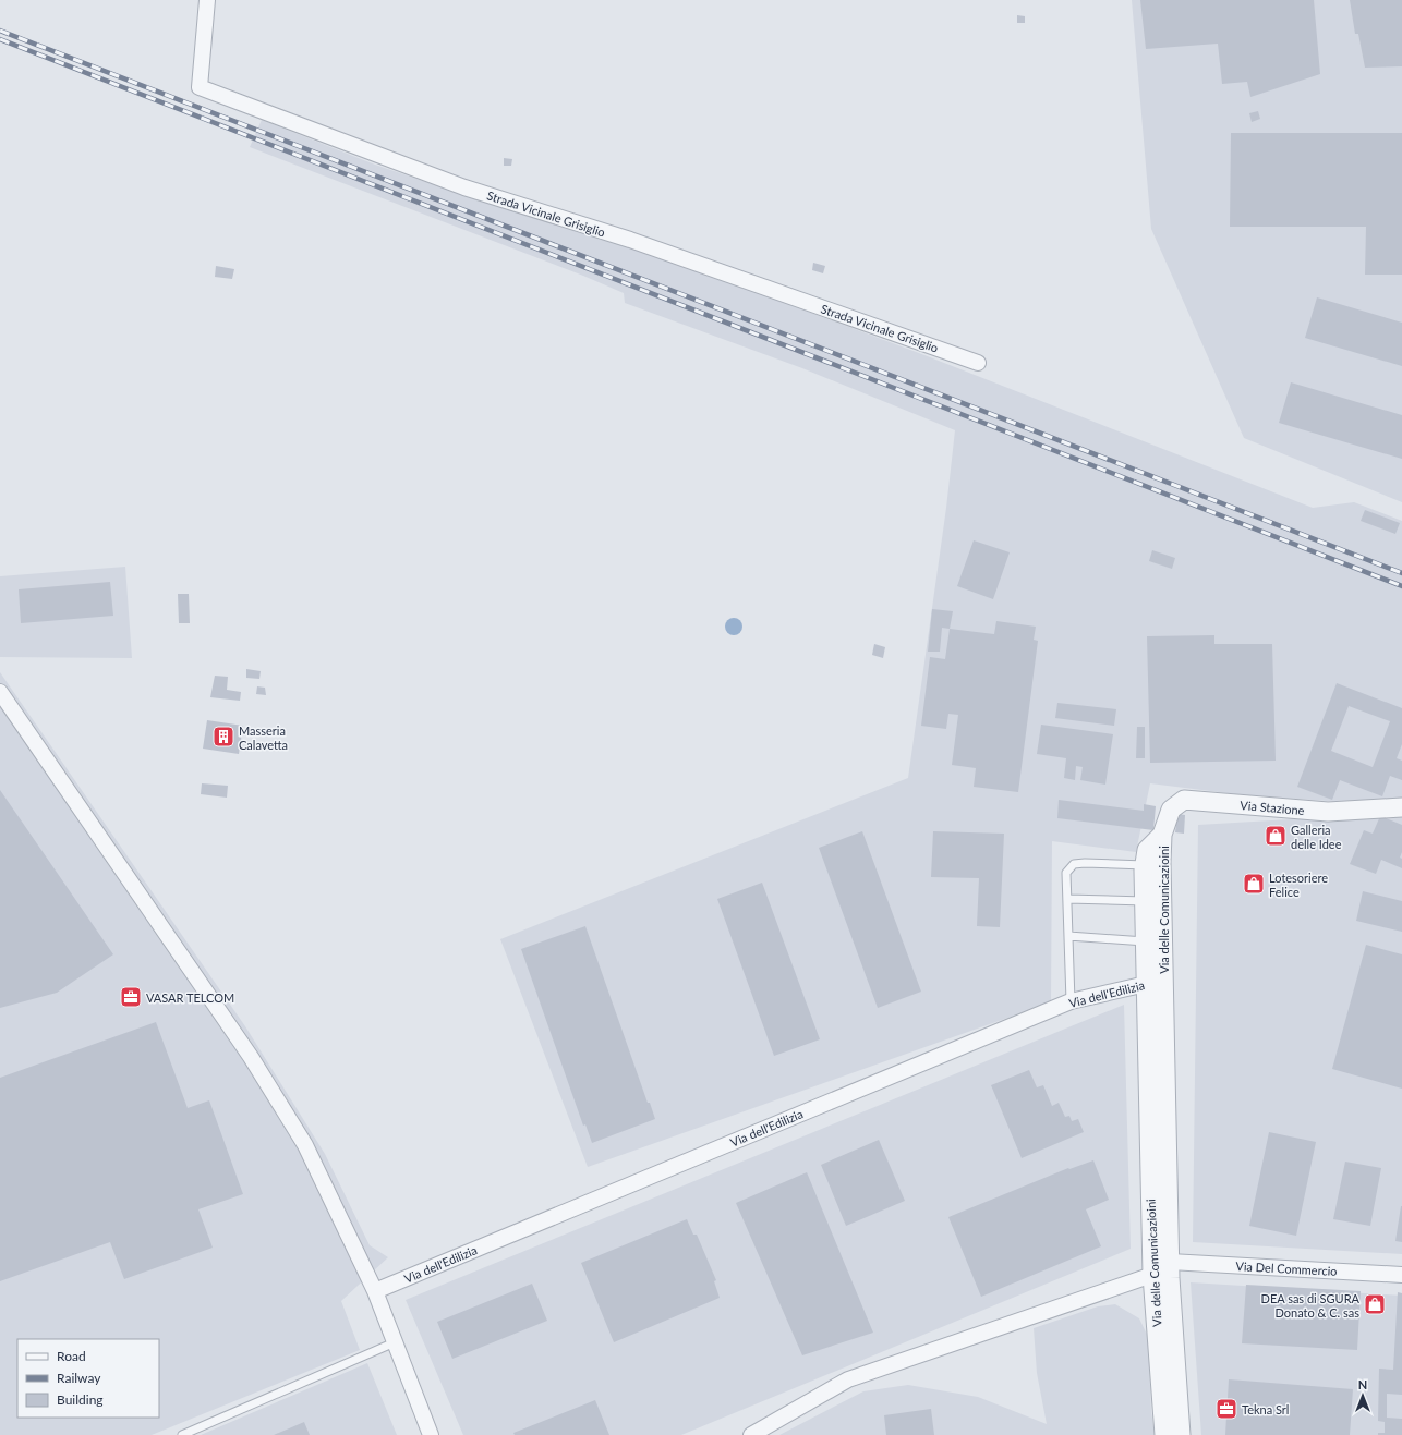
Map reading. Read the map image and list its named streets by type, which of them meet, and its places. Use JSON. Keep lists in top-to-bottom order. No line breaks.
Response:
{"streets":{"street":["Strada Vicinale Grisiglio","Via Stazione","Via delle Comunicazioini","Via dell'Edilizia","Via Del Commercio"]},"crossings":[["Via Stazione","Via delle Comunicazioini"],["Via delle Comunicazioini","Via dell'Edilizia"],["Via delle Comunicazioini","Via Del Commercio"]],"places":{"building":["Masseria Calavetta"],"shop":["Galleria delle Idee","Lotesoriere Felice","DEA sas di SGURA Donato & C. sas"],"office":["VASAR TELCOM","Tekna Srl"]},"legend":["Road","Railway","Building"],"north":"top"}
